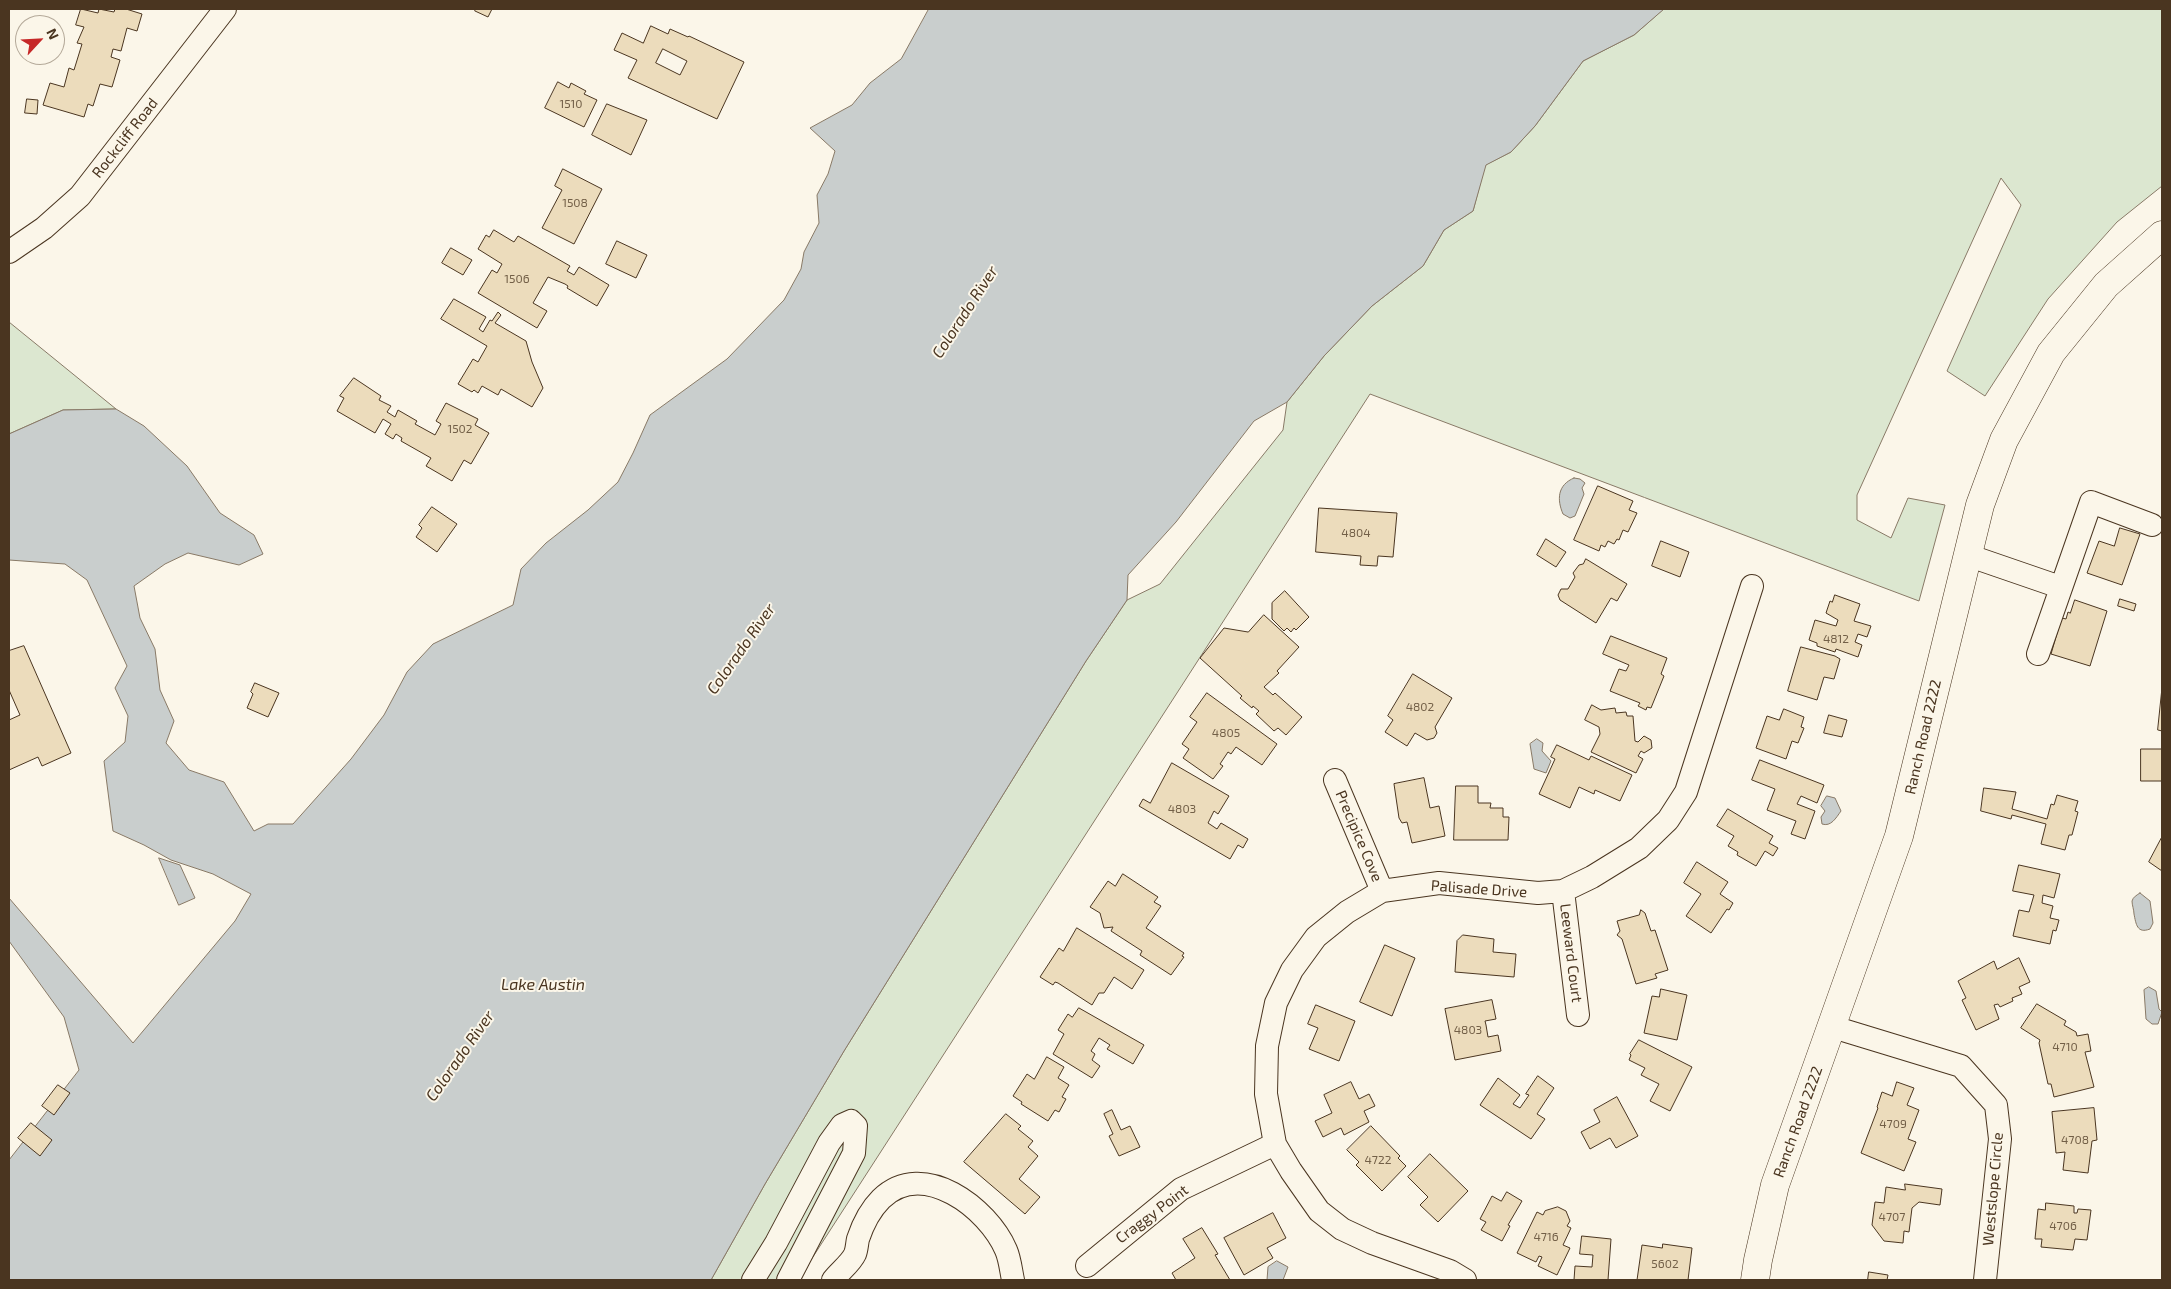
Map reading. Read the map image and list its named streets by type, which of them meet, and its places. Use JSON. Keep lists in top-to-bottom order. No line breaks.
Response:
{"streets":{"main road":["Ranch Road 2222"],"street":["Rockcliff Road","Precipice Cove","Palisade Drive","Leeward Court","Westslope Circle","Craggy Point"]},"crossings":[["Ranch Road 2222","Westslope Circle"],["Precipice Cove","Palisade Drive"],["Palisade Drive","Leeward Court"],["Palisade Drive","Craggy Point"]],"water":["Colorado River","Lake Austin"],"house_numbers":["1510","1508","1506","1502","4804","4812","4802","4805","4803","4803","4710","4709","4708","4722","4707","4706","4716","5602"],"north":"top right"}
